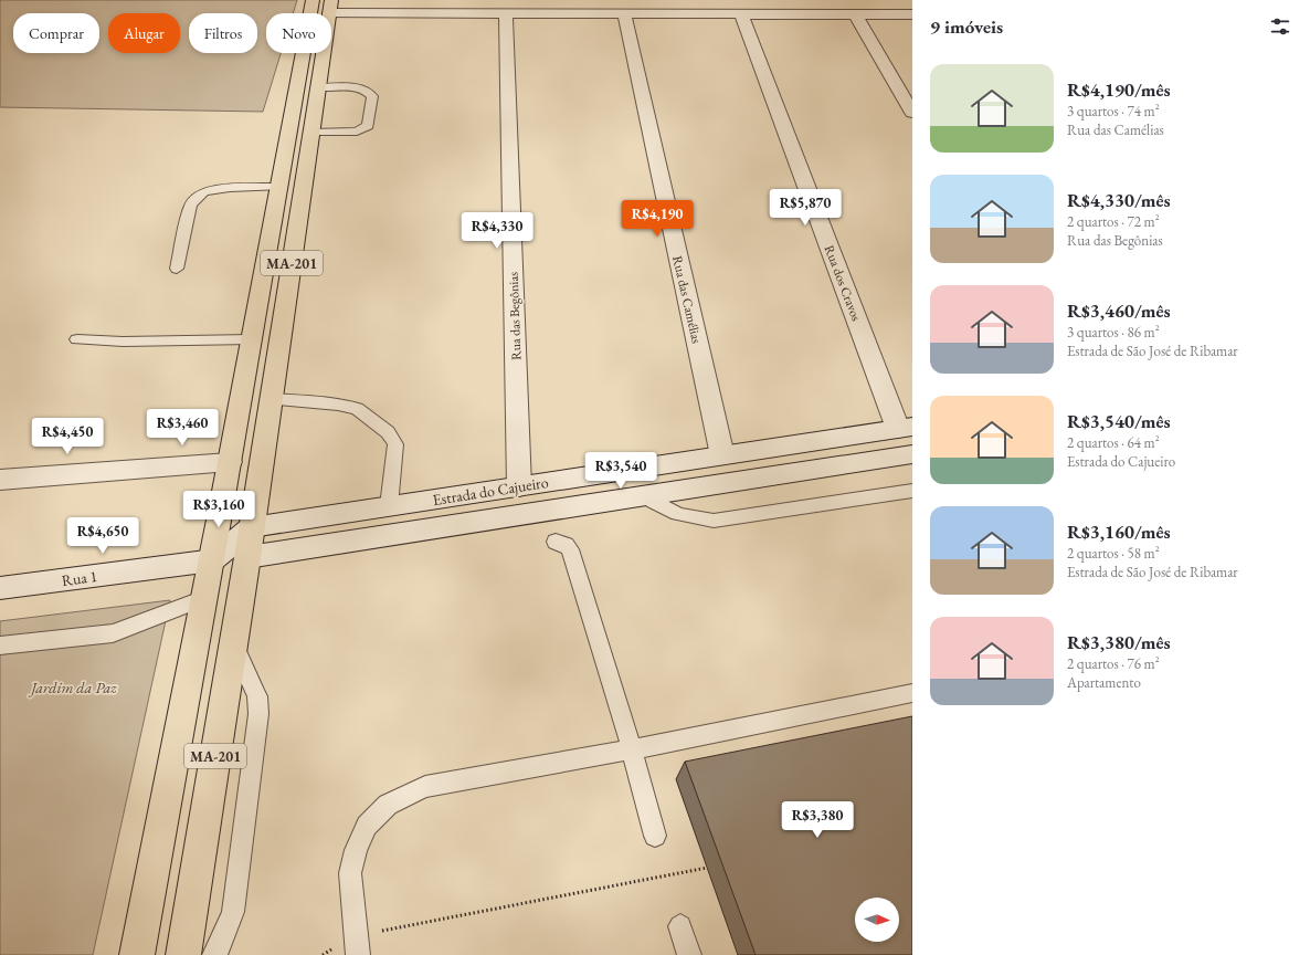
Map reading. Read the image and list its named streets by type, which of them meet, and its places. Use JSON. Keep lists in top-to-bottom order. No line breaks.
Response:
{"streets":{"main road":["MA-201"],"street":["Rua dos Cravos","Rua das Camélias","Rua das Begônias","Estrada do Cajueiro","Rua 1"]},"crossings":[["MA-201","Estrada do Cajueiro"],["MA-201","Rua 1"],["Rua dos Cravos","Estrada do Cajueiro"],["Rua das Camélias","Estrada do Cajueiro"],["Rua das Begônias","Estrada do Cajueiro"]],"parks":["Jardim da Paz"],"north":"right","page":{"heading":"9 imóveis","chip":["Comprar","Alugar","Filtros","Novo"],"list":[{"name":"R$4,190/mês","note":"3 quartos · 74 m² · Rua das Camélias"},{"name":"R$4,330/mês","note":"2 quartos · 72 m² · Rua das Begônias"},{"name":"R$3,460/mês","note":"3 quartos · 86 m² · Estrada de São José de Ribamar"},{"name":"R$3,540/mês","note":"2 quartos · 64 m² · Estrada do Cajueiro"},{"name":"R$3,160/mês","note":"2 quartos · 58 m² · Estrada de São José de Ribamar"},{"name":"R$3,380/mês","note":"2 quartos · 76 m² · Apartamento"}],"price":["R$5,870","R$4,190","R$4,330","R$3,460","R$4,450","R$3,540","R$3,160","R$4,650","R$3,380"]}}
